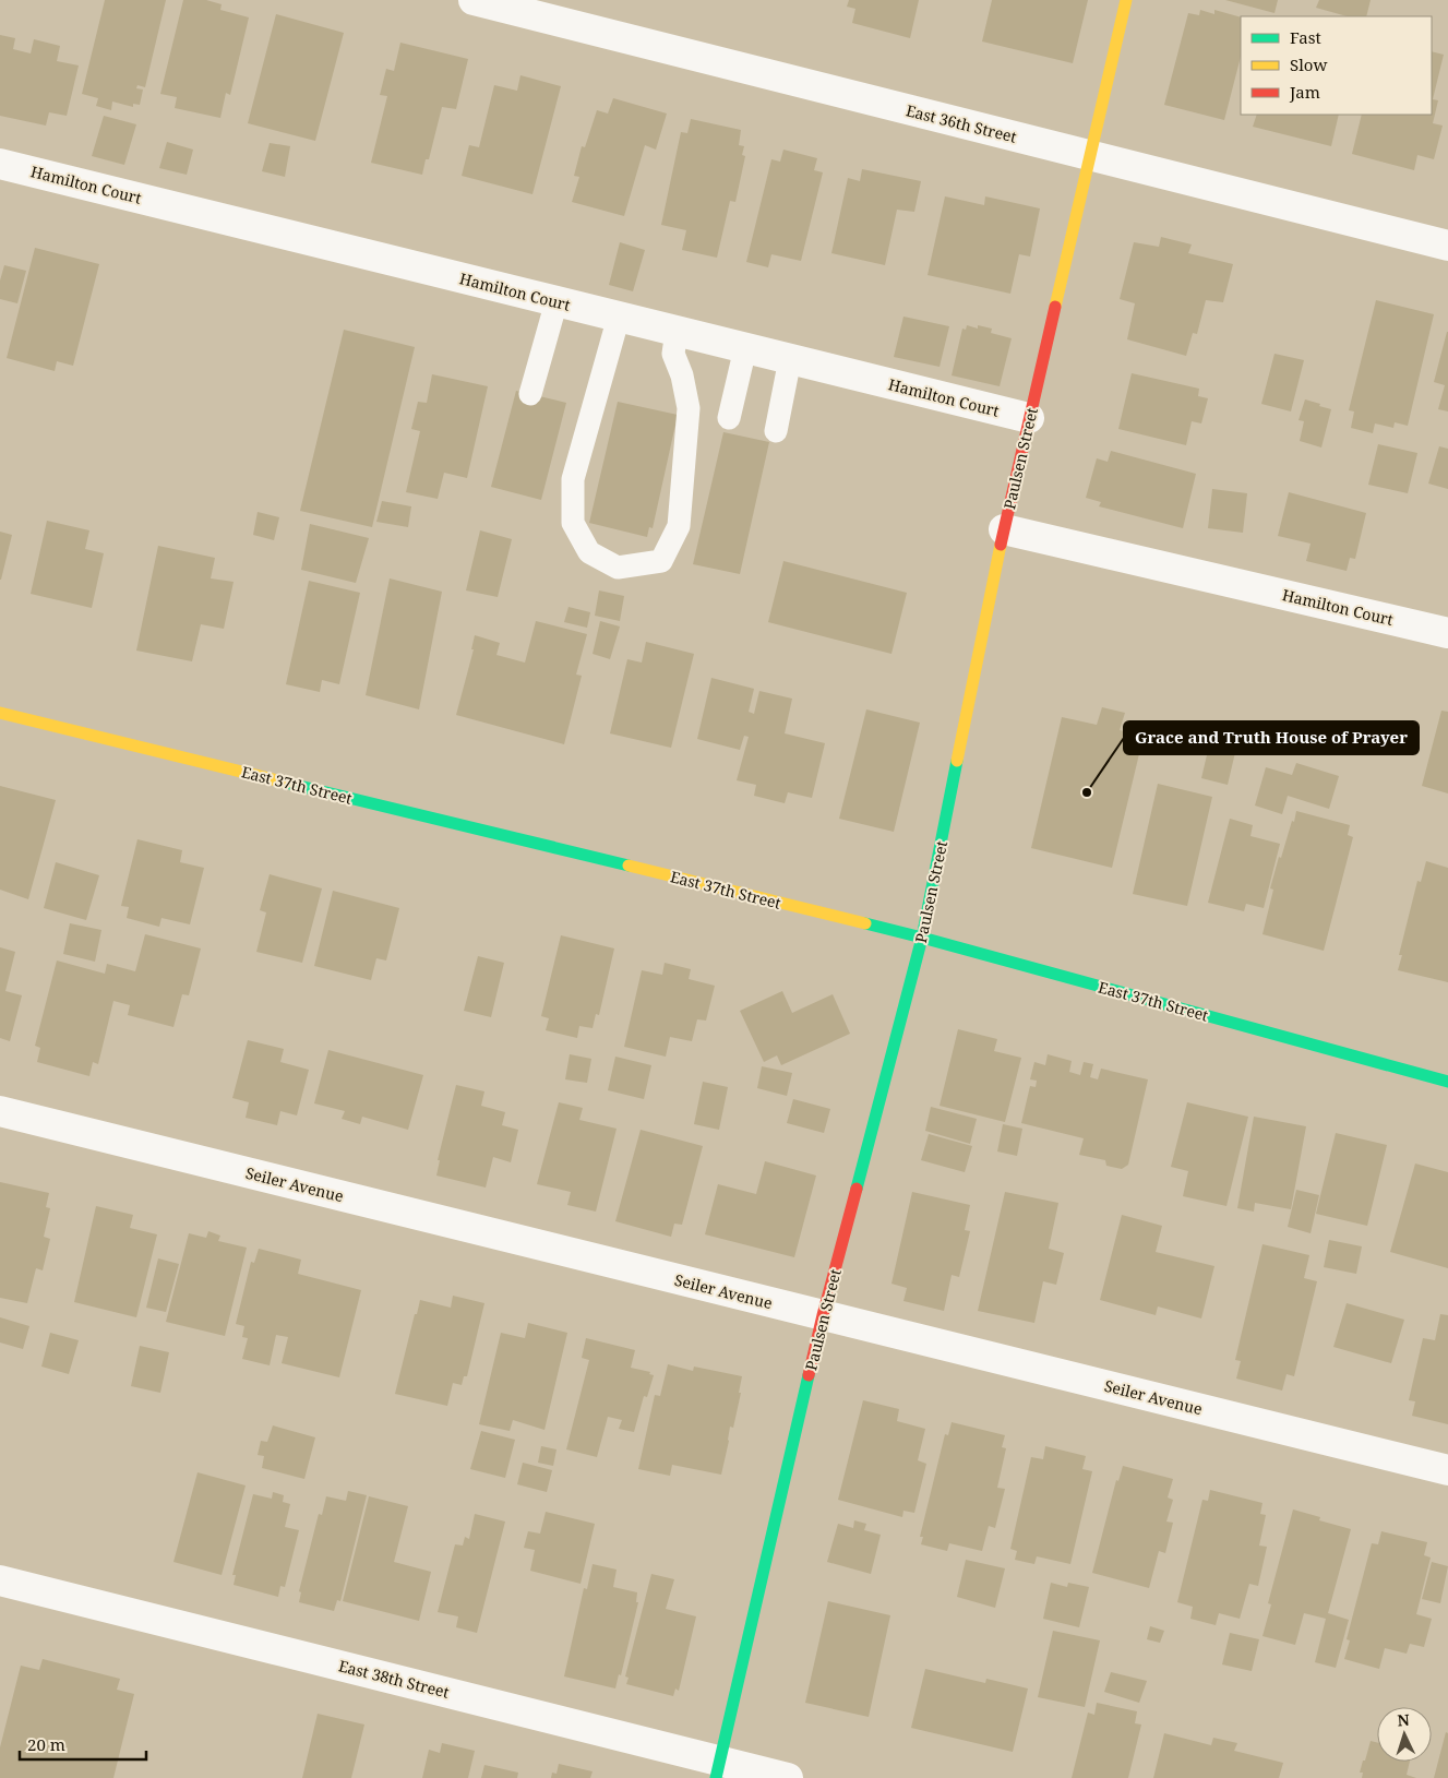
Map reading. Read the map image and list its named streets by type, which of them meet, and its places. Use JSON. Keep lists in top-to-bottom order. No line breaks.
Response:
{"streets":{"street":["East 36th Street","Hamilton Court","Paulsen Street","East 37th Street","Seiler Avenue","East 38th Street"]},"crossings":[["East 36th Street","Paulsen Street"],["Hamilton Court","Paulsen Street"],["Paulsen Street","East 37th Street"],["Paulsen Street","Seiler Avenue"],["Paulsen Street","East 38th Street"]],"places":["Grace and Truth House of Prayer"],"legend":["Fast","Slow","Jam"],"scale_bar":"20 m","north":"top"}
